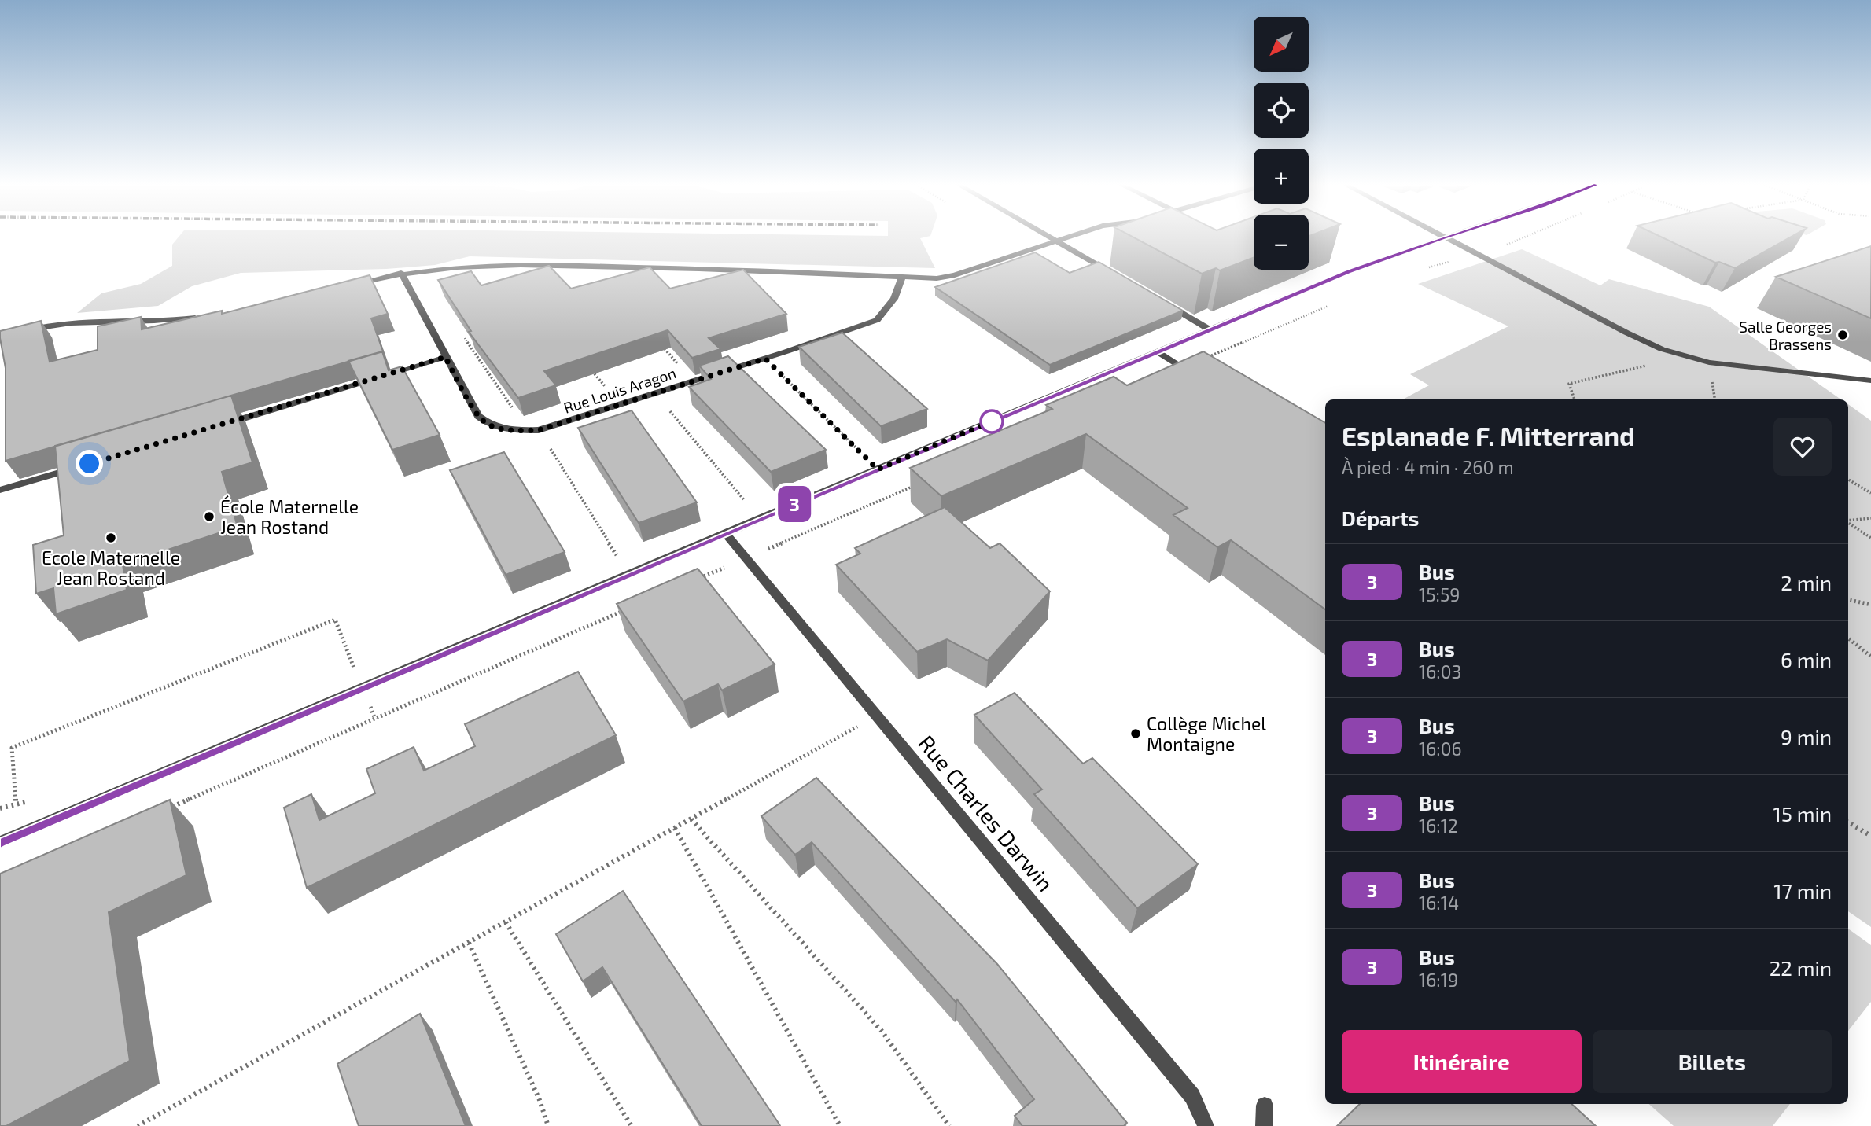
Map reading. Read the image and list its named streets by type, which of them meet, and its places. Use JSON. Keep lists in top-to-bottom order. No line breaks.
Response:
{"streets":{"street":["Rue Louis Aragon","Rue Charles Darwin"]},"places":["Salle Georges Brassens","École Maternelle Jean Rostand","Ecole Maternelle Jean Rostand","Collège Michel Montaigne"],"lines":["bus line 3"],"north":"bottom left","page":{"on_map":"3","map_buttons":["+","−"],"heading":[["Esplanade F. Mitterrand","À pied · 4 min · 260 m"],"Départs"],"list":[{"mark":"3","name":"Bus","note":"15:59","value":"2 min"},{"mark":"3","name":"Bus","note":"16:03","value":"6 min"},{"mark":"3","name":"Bus","note":"16:06","value":"9 min"},{"mark":"3","name":"Bus","note":"16:12","value":"15 min"},{"mark":"3","name":"Bus","note":"16:14","value":"17 min"},{"mark":"3","name":"Bus","note":"16:19","value":"22 min"}],"buttons":["Itinéraire","Billets"]}}
